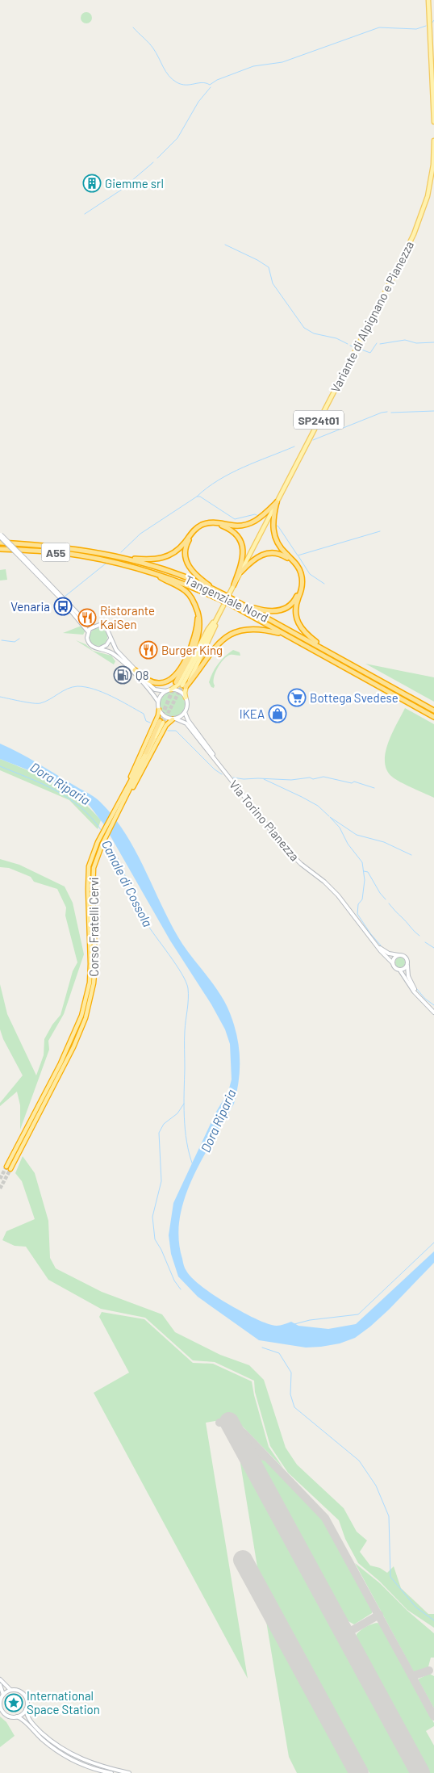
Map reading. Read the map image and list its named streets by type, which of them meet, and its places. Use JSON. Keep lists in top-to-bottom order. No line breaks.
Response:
{"streets":{"highway":["A55","Tangenziale Nord","Corso Fratelli Cervi"],"main road":["Variante di Alpignano e Pianezza","SP24t01","Via Torino Pianezza"]},"water":["Dora Riparia","Canale di Cossola"],"places":{"building":["Giemme srl"],"bus stop":["Venaria"],"restaurant":["Ristorante KaiSen","Burger King"],"fuel station":["Q8"],"supermarket":["Bottega Svedese"],"shop":["IKEA"],"place":["International Space Station"]}}
